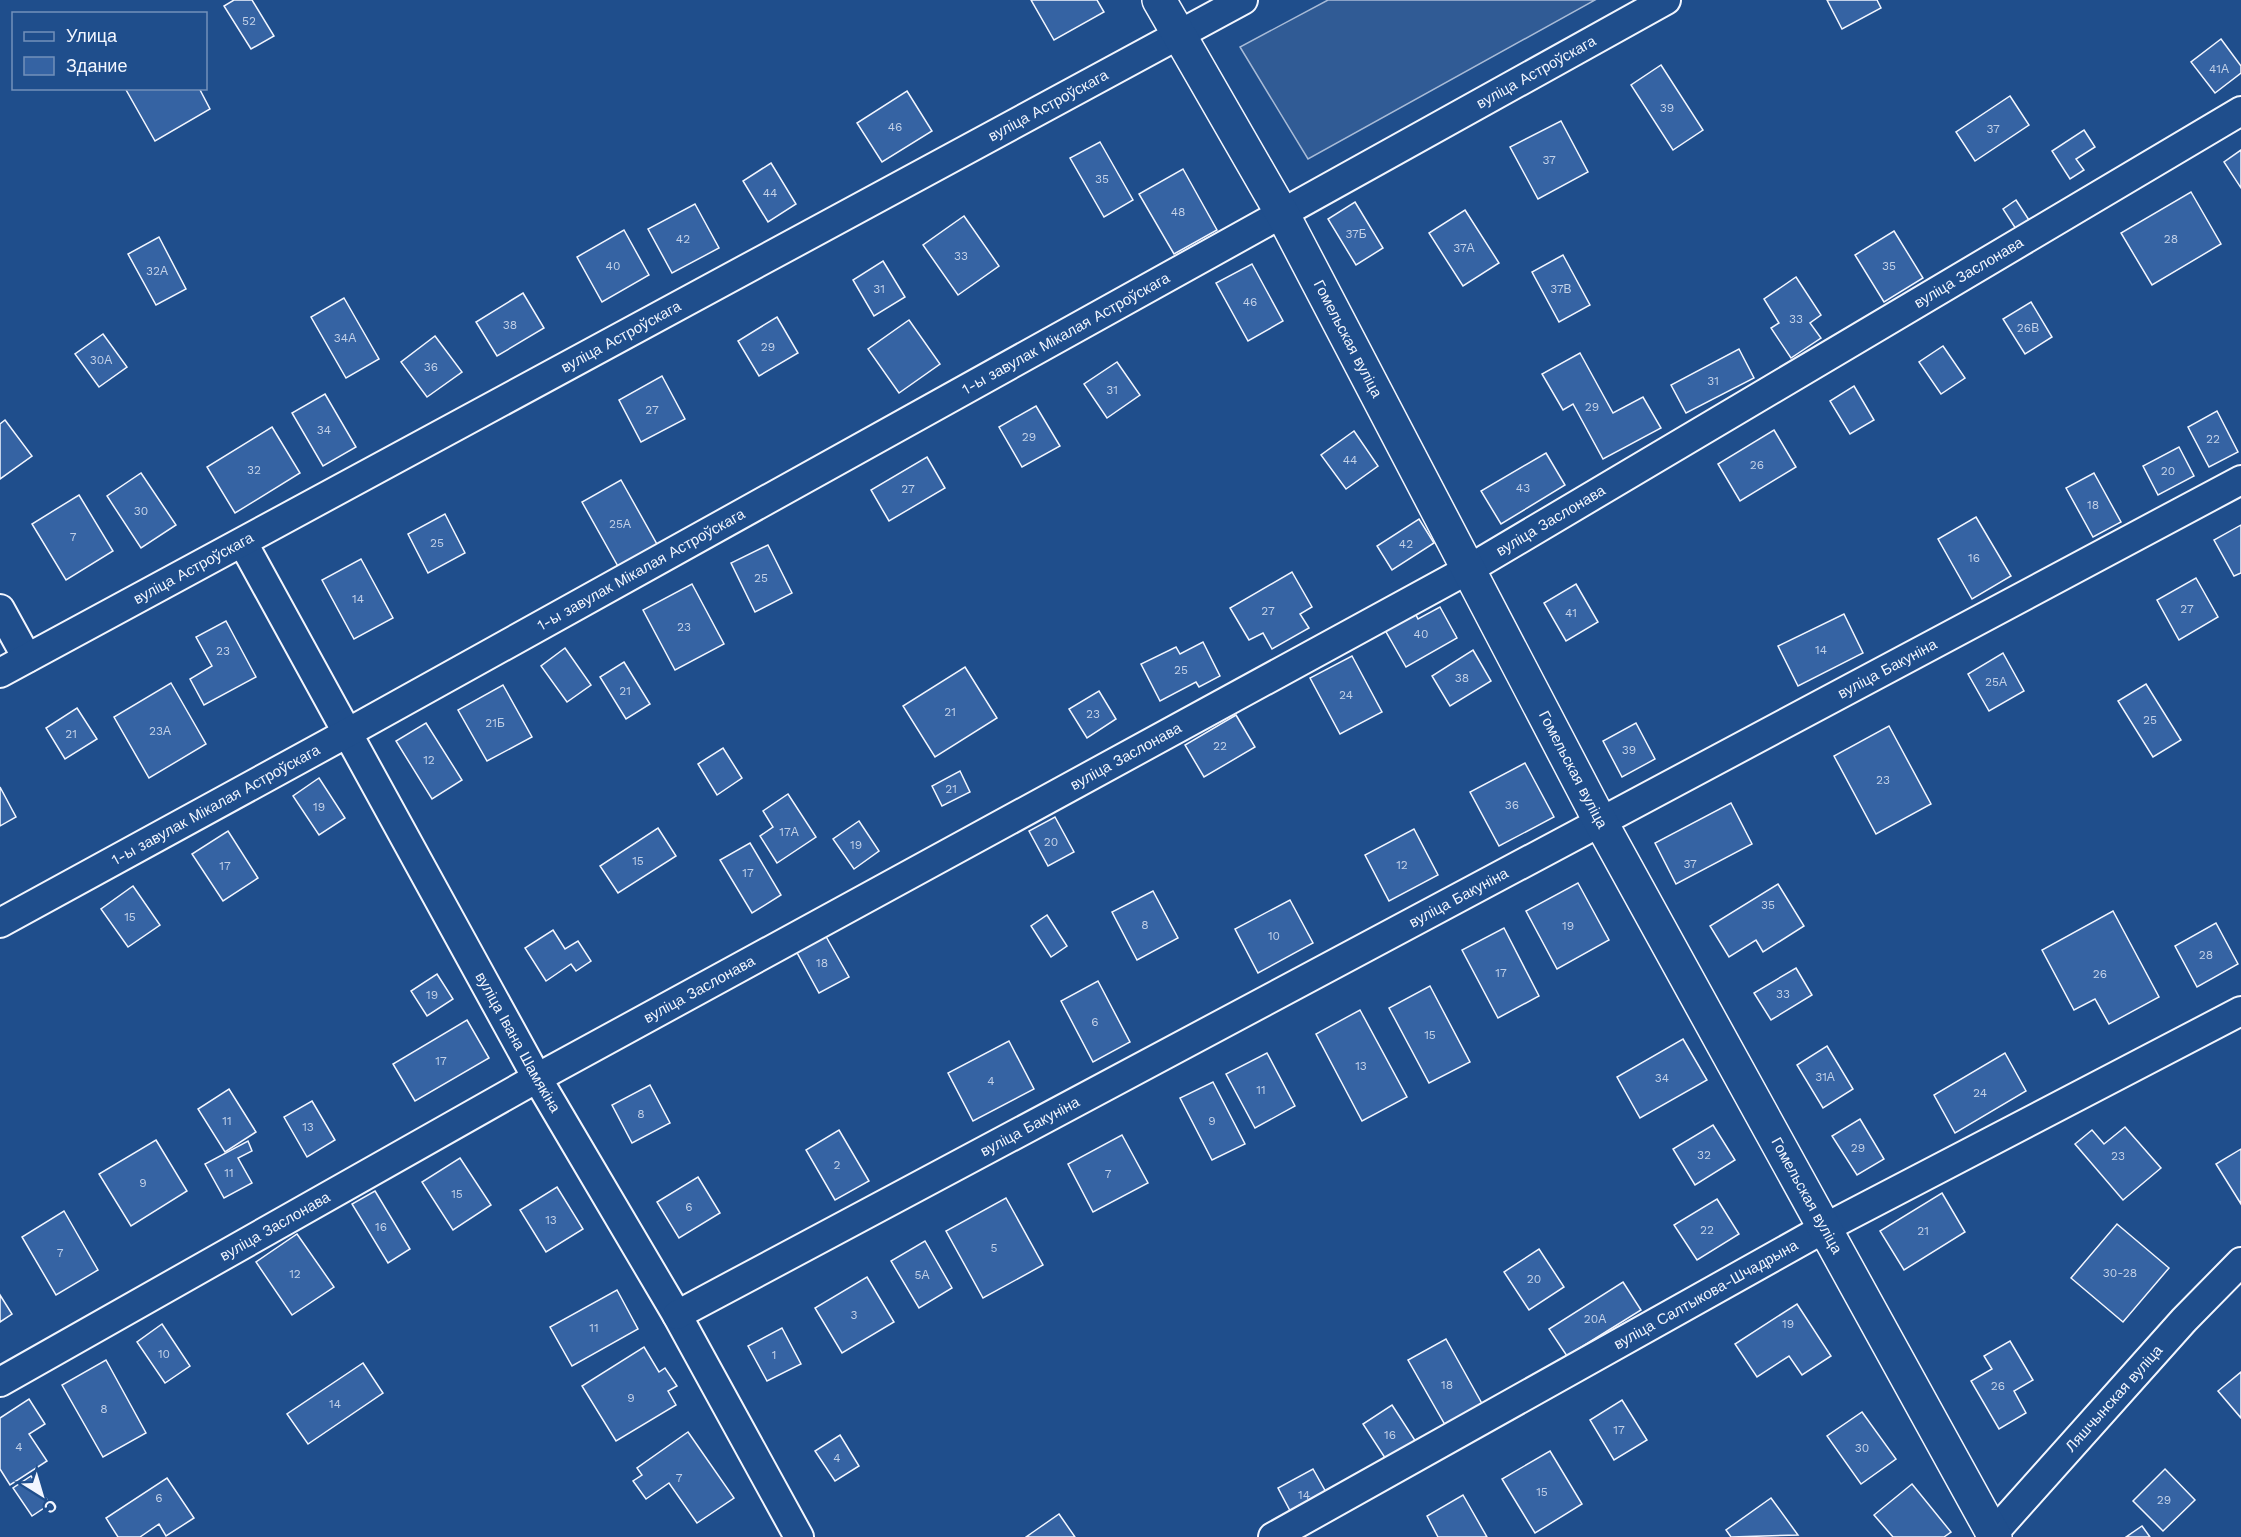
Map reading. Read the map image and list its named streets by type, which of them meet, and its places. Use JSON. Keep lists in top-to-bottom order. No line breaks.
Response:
{"streets":{"street":["вуліца Астроўскага","вуліца Заслонава","1-ы завулак Мікалая Астроўскага","Гомельская вуліца","вуліца Бакуніна","вуліца Івана Шамякіна","вуліца Салтыкова-Шчадрына","Ляшчынская вуліца"]},"crossings":[["вуліца Астроўскага","1-ы завулак Мікалая Астроўскага"],["вуліца Астроўскага","Гомельская вуліца"],["вуліца Астроўскага","вуліца Івана Шамякіна"],["вуліца Заслонава","Гомельская вуліца"],["вуліца Заслонава","вуліца Івана Шамякіна"],["1-ы завулак Мікалая Астроўскага","Гомельская вуліца"],["1-ы завулак Мікалая Астроўскага","вуліца Івана Шамякіна"],["Гомельская вуліца","вуліца Бакуніна"],["Гомельская вуліца","вуліца Салтыкова-Шчадрына"],["Гомельская вуліца","Ляшчынская вуліца"],["вуліца Бакуніна","вуліца Івана Шамякіна"]],"house_numbers":["52","41А","39","46","37","37","35","44","48","37Б","42","28","37А","33","40","35","32А","31","37В","46","33","38","26В","34А","29","30А","36","31","31","29","27","34","29","22","44","26","32","20","43","27","18","30","25А","7","25","42","16","25","14","27","27","41","23","40","14","23","25","38","25А","21","24","21","23","25","21Б","23А","21","22","39","12","23","21","36","19","17А","20","19","15","37","12","17","17","35","15","8","19","10","28","18","17","26","33","19","6","15","17","13","31А","34","4","11","24","8","11","9","13","29","32","23","2","11","7","9","15","6","13","16","22","21","5","7","30-28","12","5А","20","3","20А","19","11","10","1","18","26","9","14","8","17","16","4","30","4","7","15","14","6","29"],"legend":["Улица","Здание"],"north":"bottom right"}
